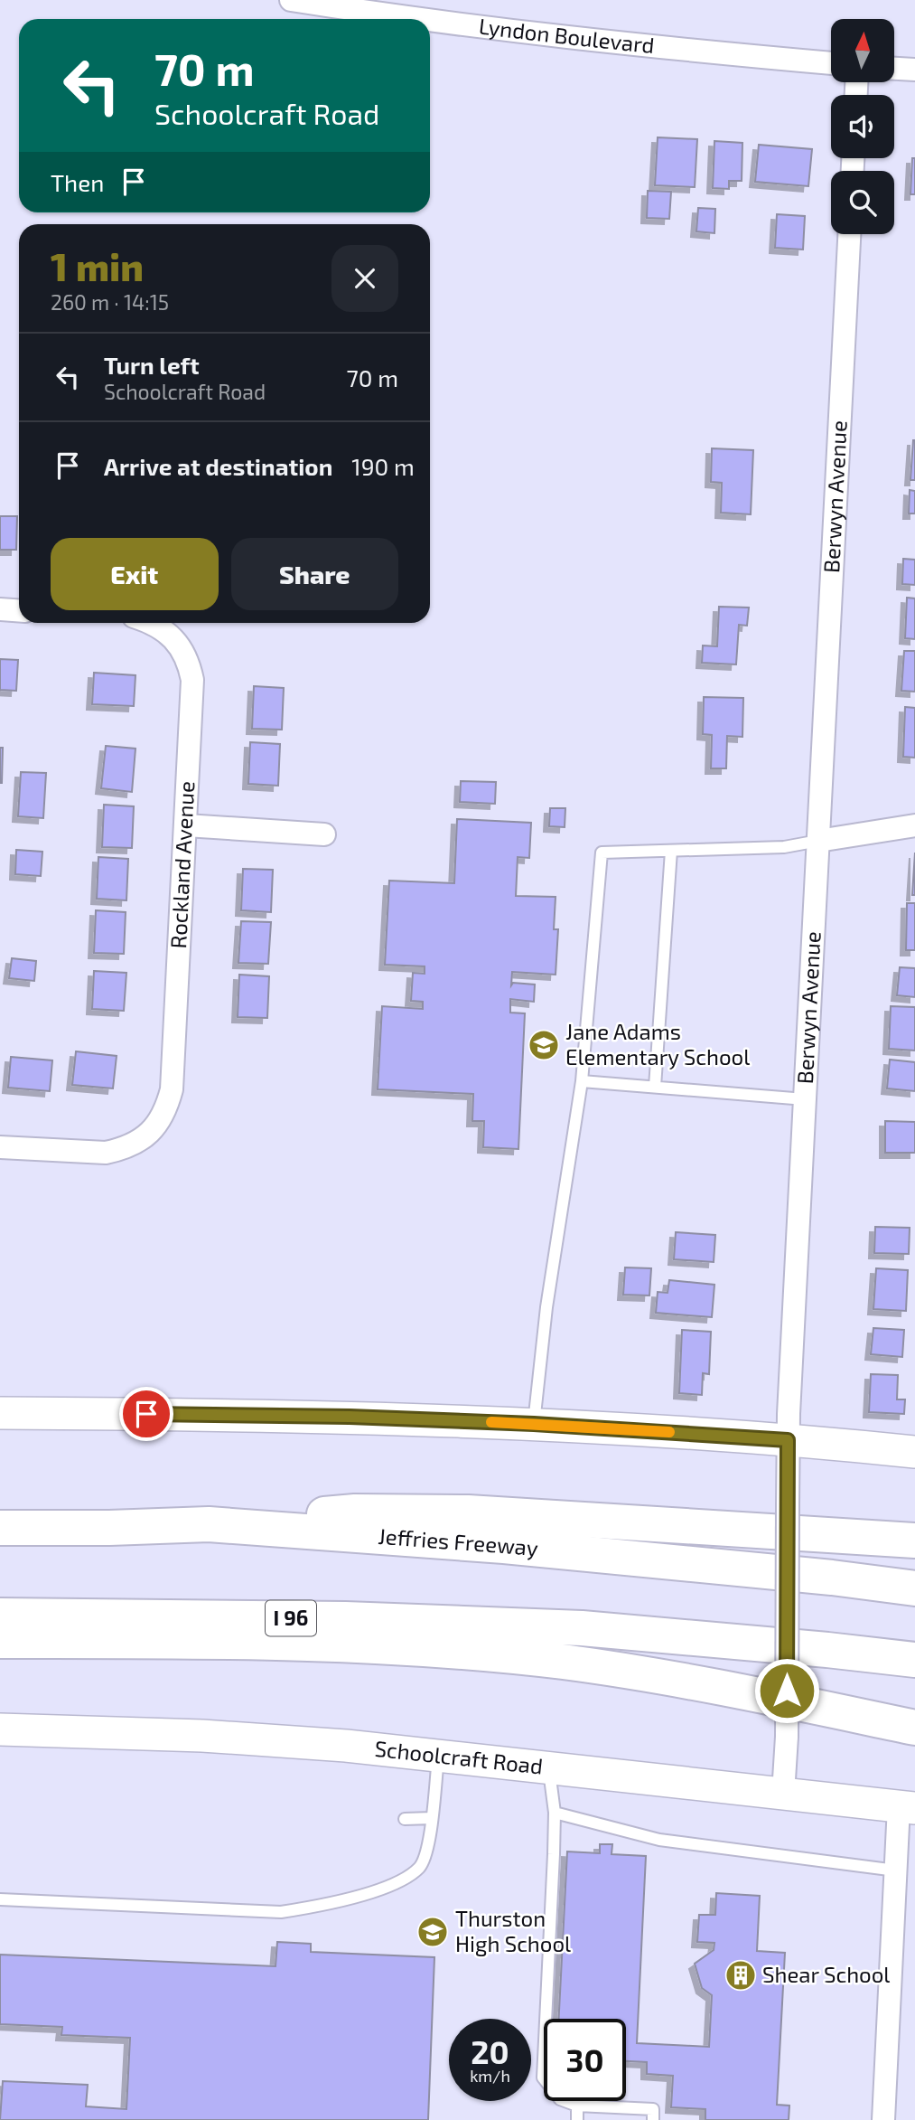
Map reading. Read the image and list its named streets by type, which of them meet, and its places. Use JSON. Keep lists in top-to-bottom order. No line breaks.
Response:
{"streets":{"highway":["Jeffries Freeway","I 96"],"main road":["Schoolcraft Road"],"street":["Lyndon Boulevard","Berwyn Avenue","Rockland Avenue"]},"crossings":[["Berwyn Avenue","Schoolcraft Road"]],"places":{"school or university":["Jane Adams Elementary School","Thurston High School"],"building":["Shear School"]},"north":"top","page":{"turn":["70 m","Schoolcraft Road"],"then":"Then","heading":["1 min","260 m · 14:15"],"list":[{"name":"Turn left","note":"Schoolcraft Road","value":"70 m"},{"name":"Arrive at destination","value":"190 m"}],"buttons":["Exit","Share"],"speed":"20 km/h","limit":"30"}}
